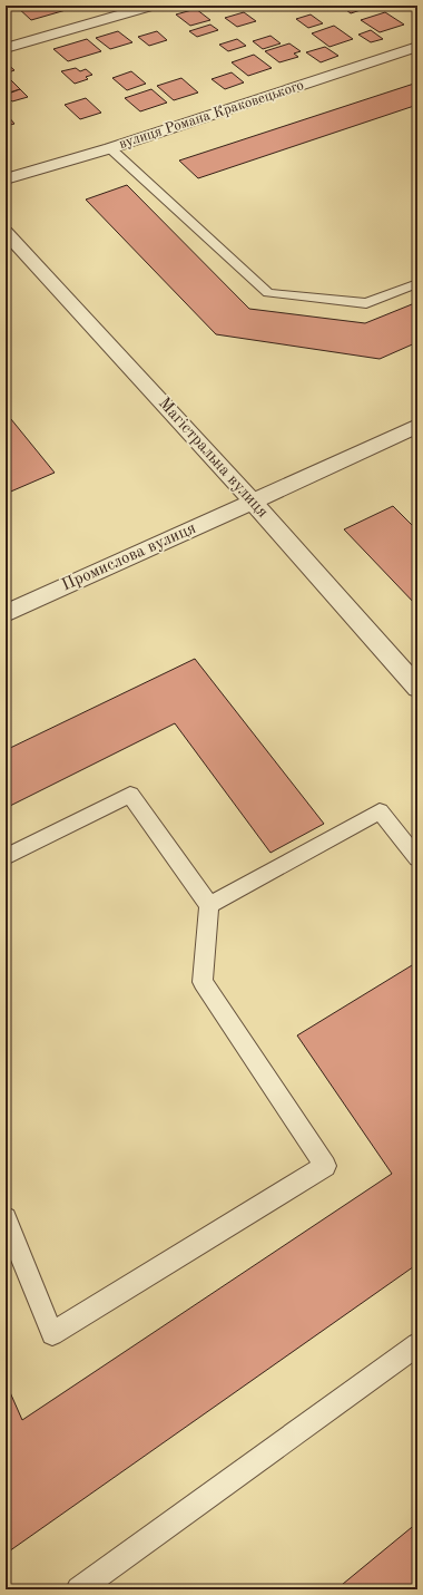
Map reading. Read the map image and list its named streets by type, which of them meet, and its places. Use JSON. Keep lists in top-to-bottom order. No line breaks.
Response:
{"streets":{"street":["вулиця Романа Краковецького","Магістральна вулиця","Промислова вулиця"]},"crossings":[["Магістральна вулиця","Промислова вулиця"]]}
